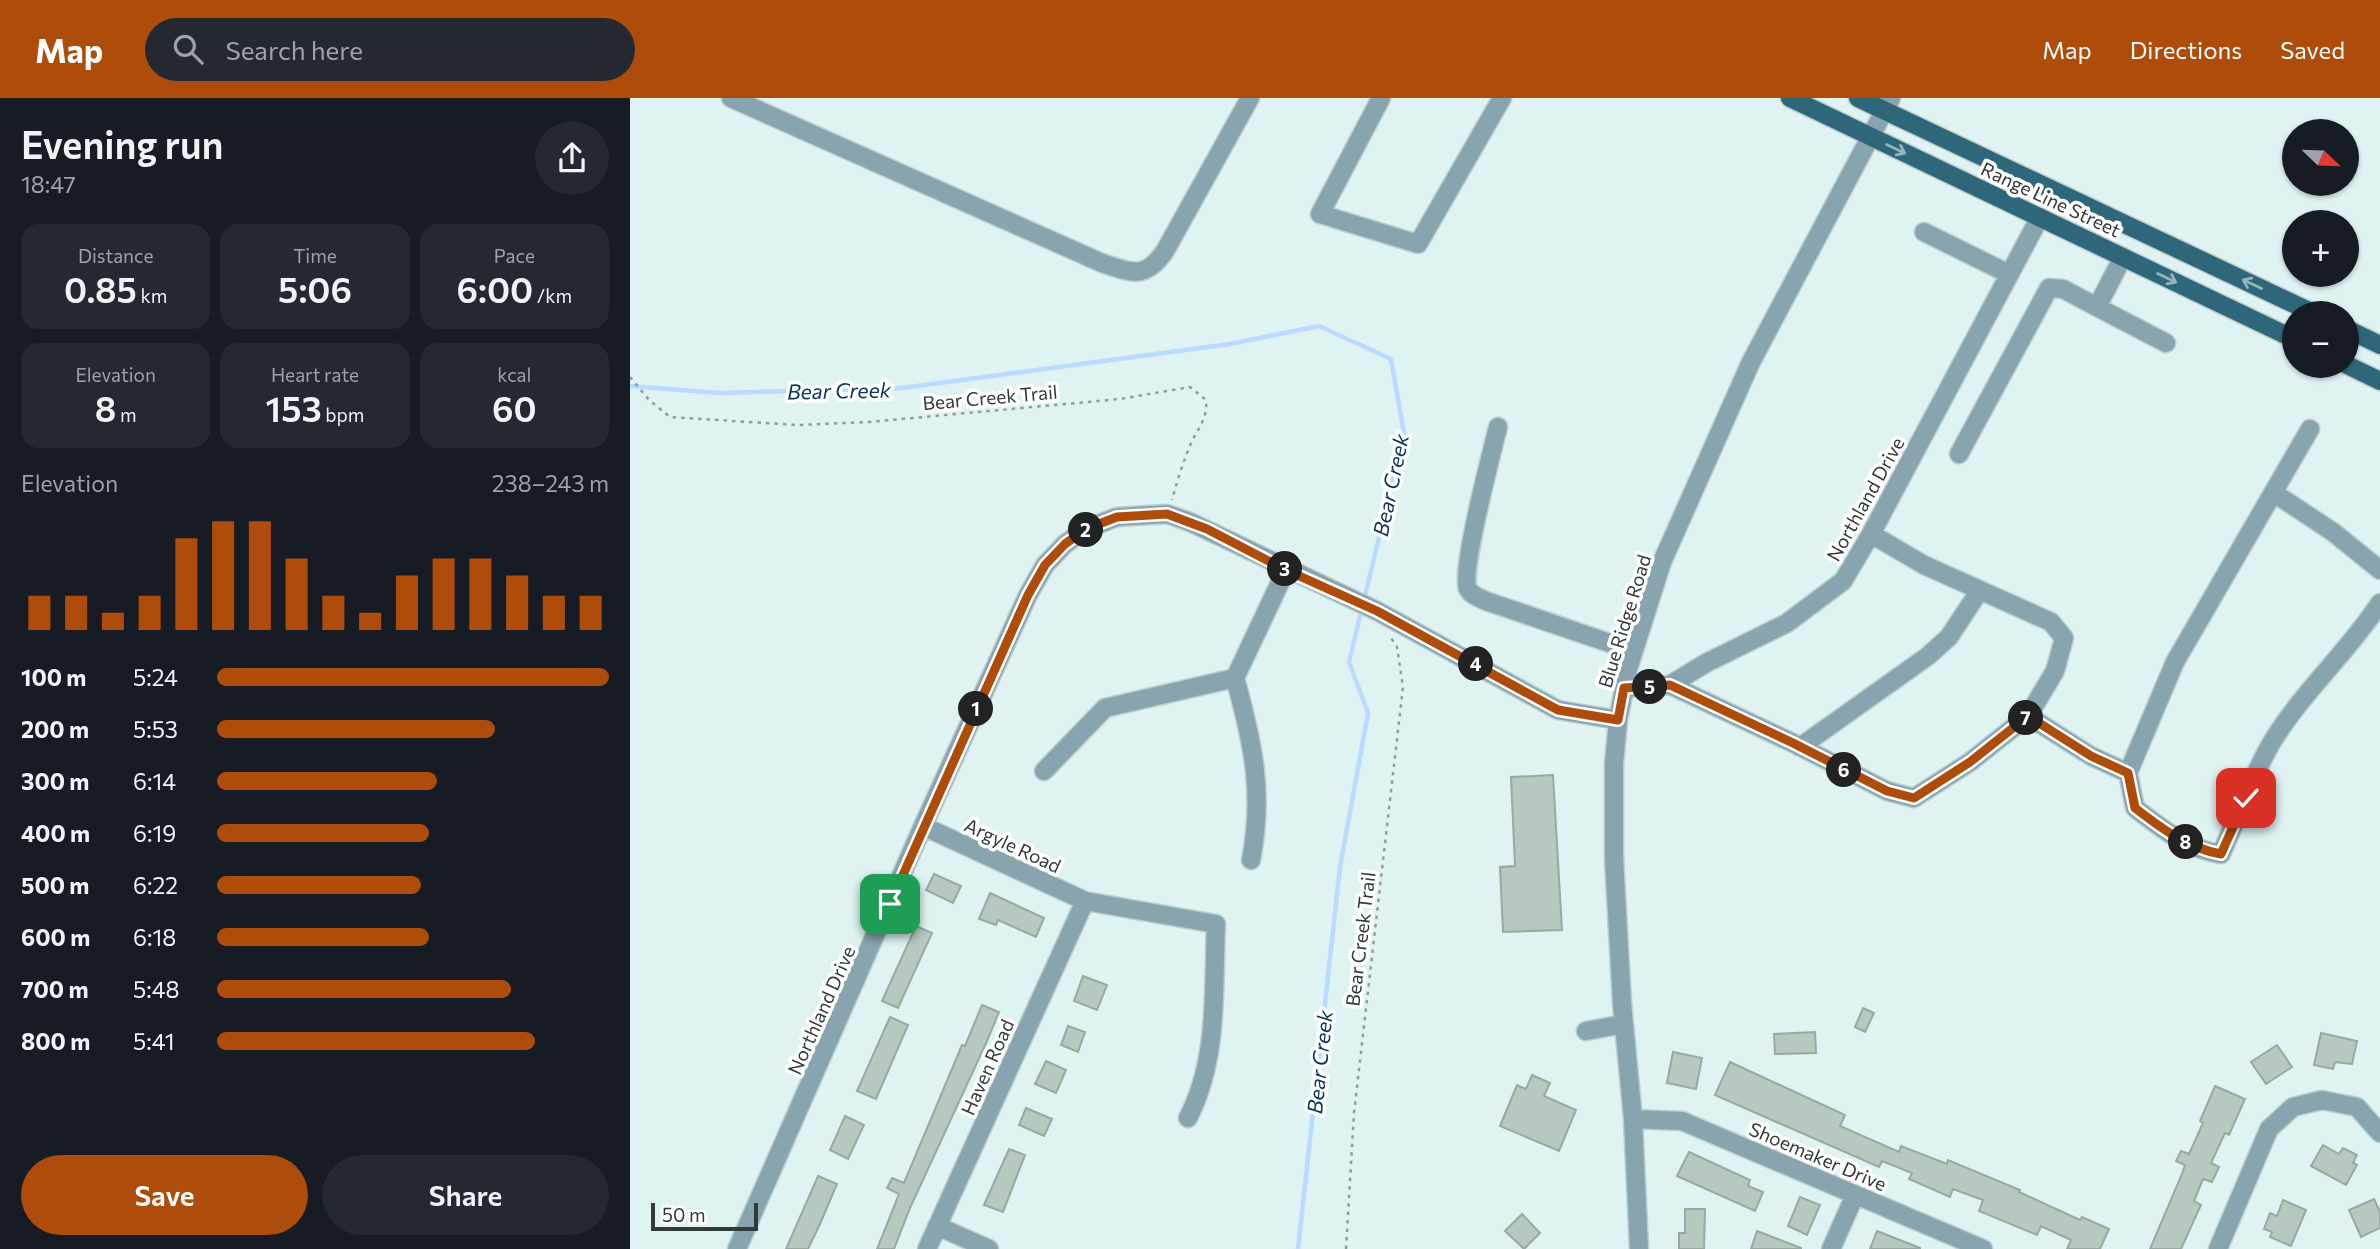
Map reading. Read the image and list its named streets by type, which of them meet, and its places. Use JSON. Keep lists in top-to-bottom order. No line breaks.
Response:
{"streets":{"main road":["Range Line Street"],"street":["Northland Drive","Blue Ridge Road","Argyle Road","Haven Road","Shoemaker Drive"],"path":["Bear Creek Trail"]},"crossings":[["Range Line Street","Northland Drive"],["Range Line Street","Blue Ridge Road"],["Northland Drive","Blue Ridge Road"],["Northland Drive","Argyle Road"],["Blue Ridge Road","Shoemaker Drive"],["Argyle Road","Haven Road"]],"water":["Bear Creek"],"scale_bar":"50 m","north":"bottom right","page":{"header":"Map","search":"Search here","nav":["Map","Directions","Saved"],"heading":["Evening run","18:47"],"map_buttons":["+","−"],"stats":[["Distance","0.85 km"],["Time","5:06"],["Pace","6:00 /km"],["Elevation","8 m"],["Heart rate","153 bpm"],["kcal","60"]],"chart":["Elevation","238–243 m"],"pins":["2","3","4","5","1","7","6","8"],"list":[{"name":"100 m","note":"5:24"},{"name":"200 m","note":"5:53"},{"name":"300 m","note":"6:14"},{"name":"400 m","note":"6:19"},{"name":"500 m","note":"6:22"},{"name":"600 m","note":"6:18"},{"name":"700 m","note":"5:48"},{"name":"800 m","note":"5:41"}],"buttons":["Save","Share"],"scale":"50 m"}}
